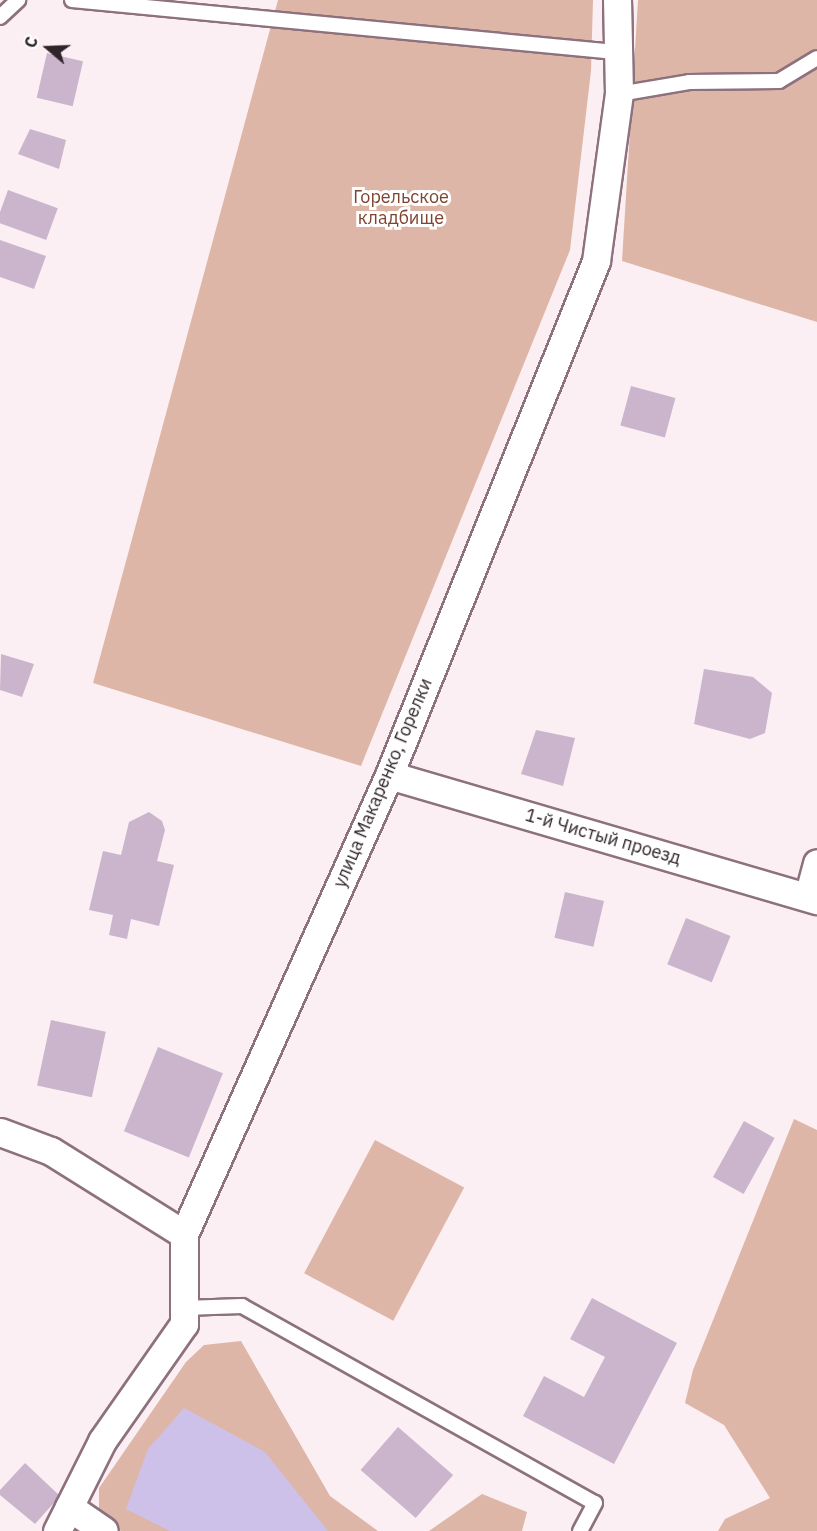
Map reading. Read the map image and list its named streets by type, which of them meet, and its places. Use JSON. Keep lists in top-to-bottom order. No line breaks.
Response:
{"streets":{"street":["улица Макаренко, Горелки","1-й Чистый проезд"]},"crossings":[["улица Макаренко, Горелки","1-й Чистый проезд"]],"parks":["Горельское кладбище"],"north":"left"}
